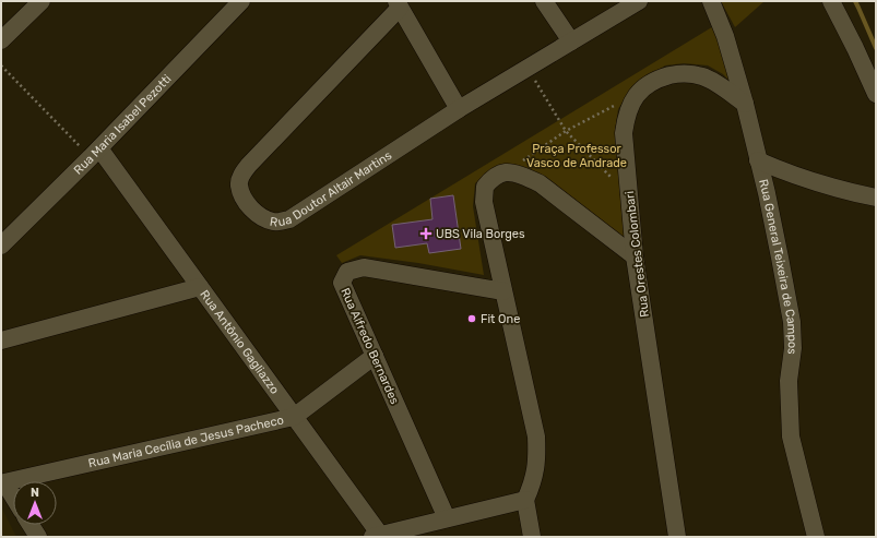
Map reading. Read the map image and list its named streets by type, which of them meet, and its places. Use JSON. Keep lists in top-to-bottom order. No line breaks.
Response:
{"streets":{"street":["Rua Maria Isabel Pezotti","Rua Doutor Altair Martins","Rua Orestes Colombari","Rua General Teixeira de Campos","Rua Antônio Gagliazzo","Rua Alfredo Bernardes","Rua Maria Cecília de Jesus Pacheco"]},"crossings":[["Rua Maria Isabel Pezotti","Rua Antônio Gagliazzo"],["Rua Orestes Colombari","Rua General Teixeira de Campos"],["Rua Antônio Gagliazzo","Rua Maria Cecília de Jesus Pacheco"],["Rua Alfredo Bernardes","Rua Maria Cecília de Jesus Pacheco"]],"parks":["Praça Professor Vasco de Andrade"],"places":{"health":["UBS Vila Borges"],"other":["Fit One"]},"north":"top"}
